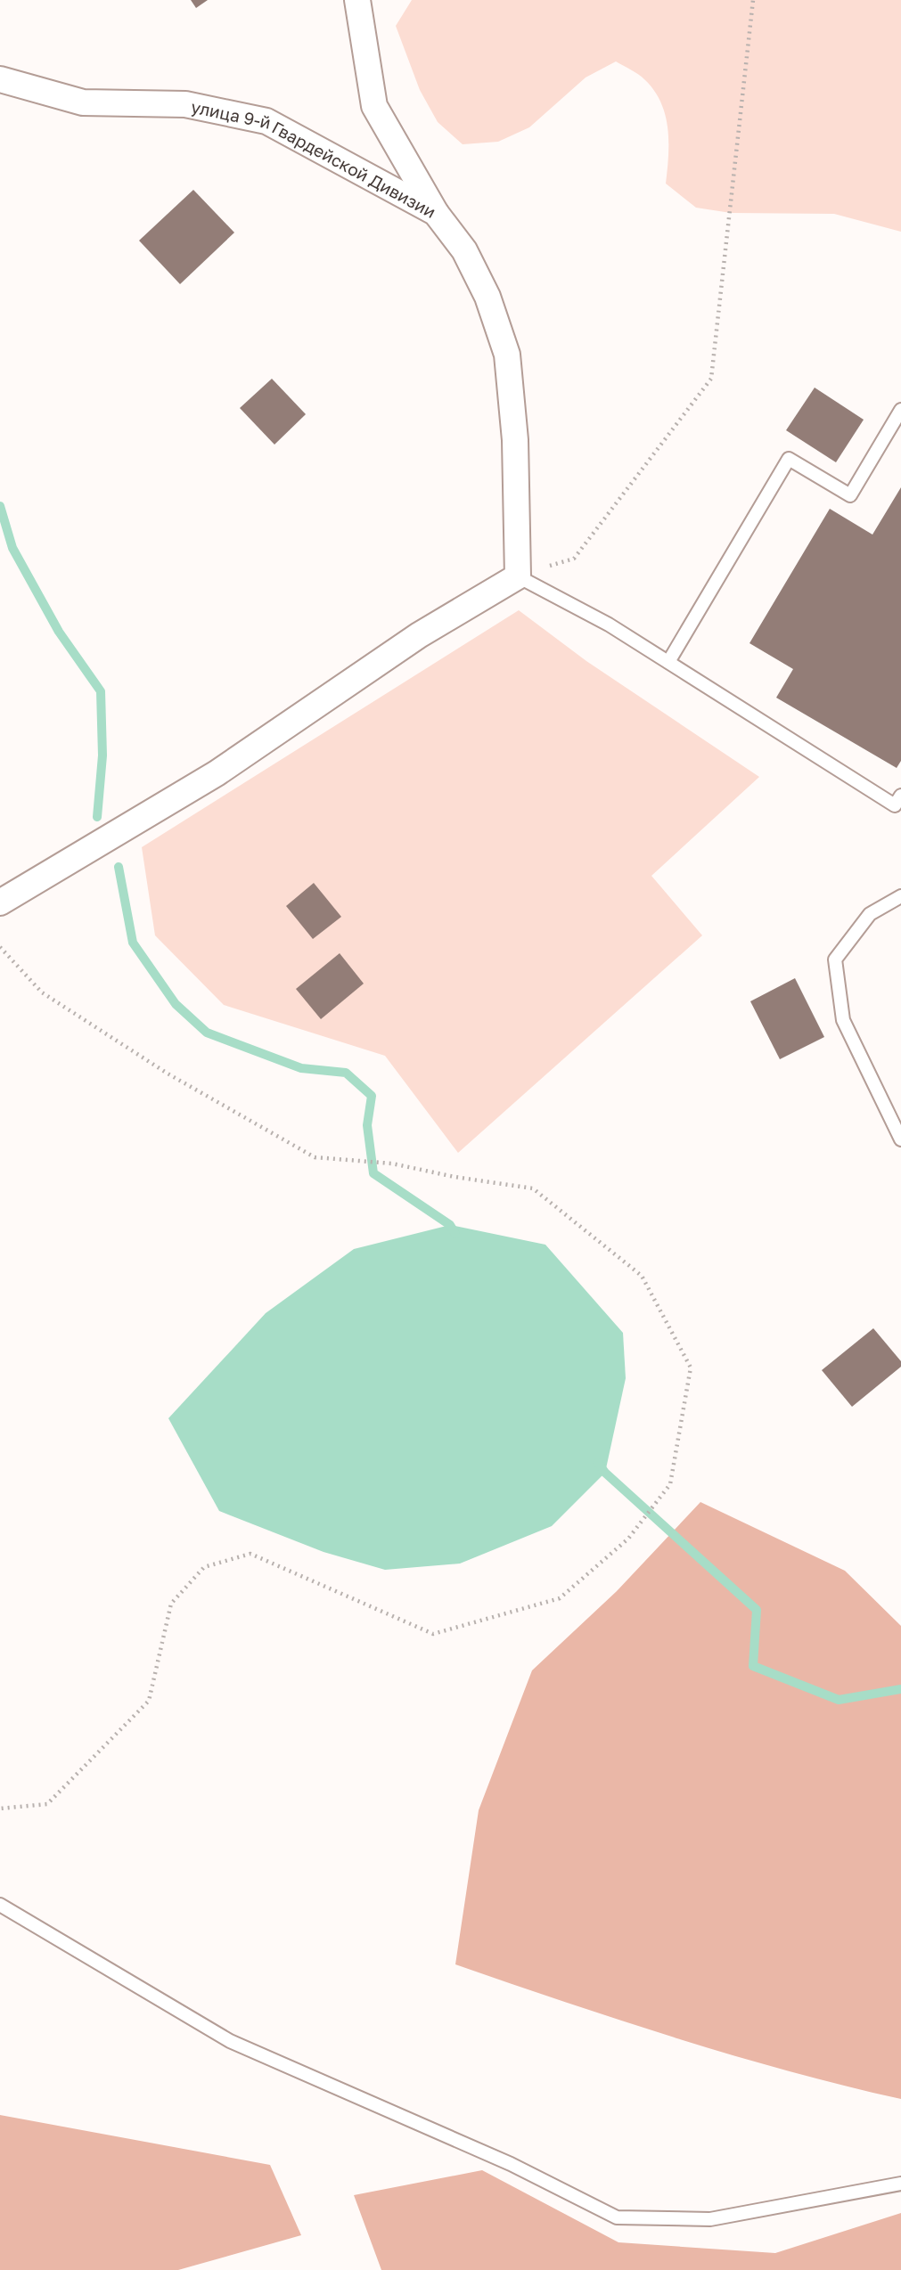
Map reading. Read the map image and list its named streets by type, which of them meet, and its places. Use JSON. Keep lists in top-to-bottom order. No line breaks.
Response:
{"streets":{"street":["улица 9-й Гвардейской Дивизии"]}}
